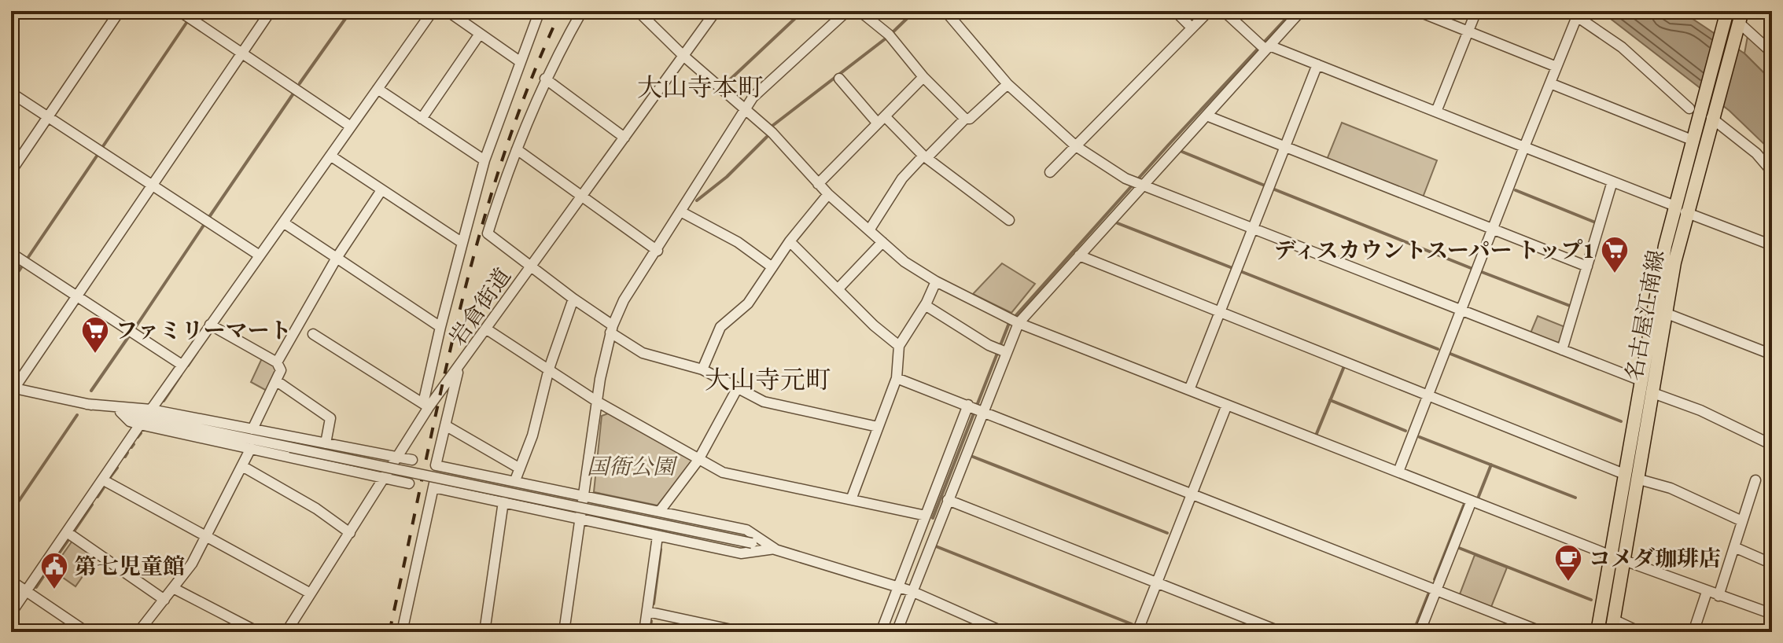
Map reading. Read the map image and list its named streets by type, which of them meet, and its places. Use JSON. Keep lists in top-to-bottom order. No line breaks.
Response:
{"streets":{"main road":["名古屋江南線"],"street":["岩倉街道"]},"districts":["大山寺本町","大山寺元町"],"parks":["国衙公園"],"places":{"supermarket":["ディスカウントスーパー トップ1","ファミリーマート"],"cafe":["コメダ珈琲店"],"public building":["第七児童館"]}}
